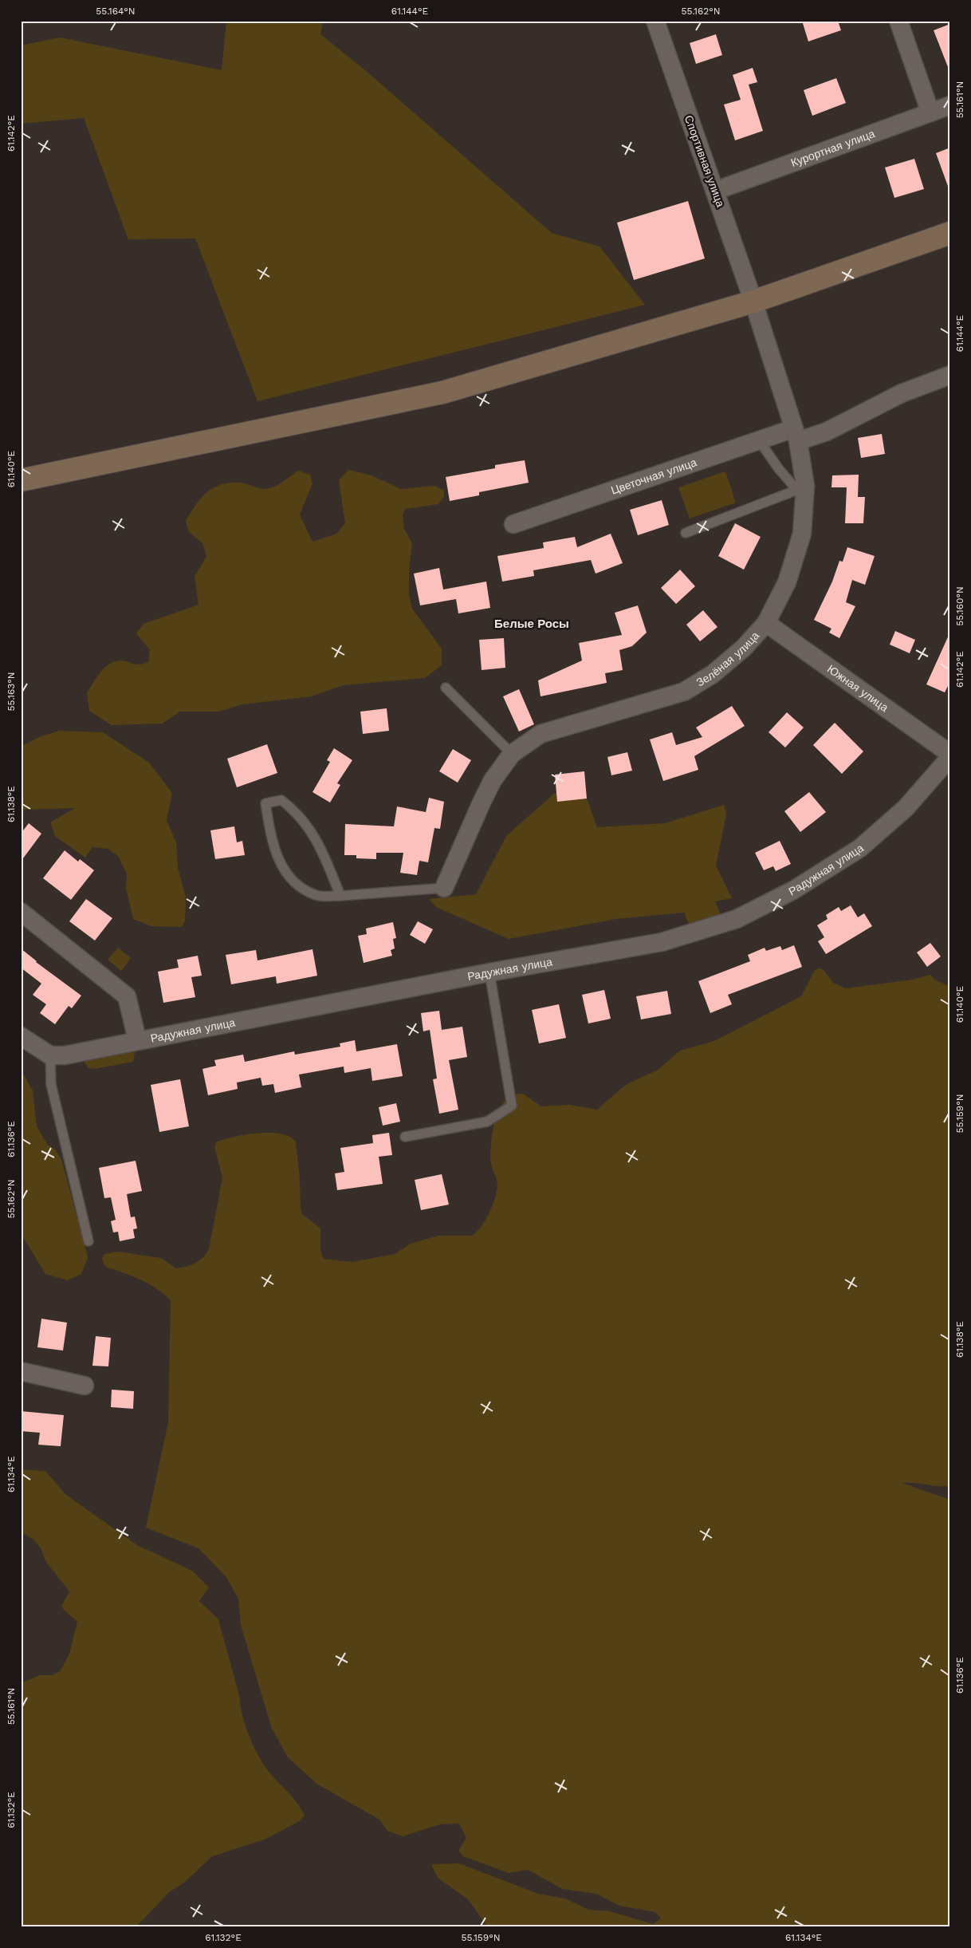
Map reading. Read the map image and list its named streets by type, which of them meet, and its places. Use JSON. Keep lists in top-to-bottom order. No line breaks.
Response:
{"streets":{"street":["Курортная улица","Спортивная улица","Цветочная улица","Зелёная улица","Южная улица","Радужная улица"]},"crossings":[["Курортная улица","Спортивная улица"],["Спортивная улица","Зелёная улица"],["Цветочная улица","Зелёная улица"],["Зелёная улица","Южная улица"]],"districts":["Белые Росы"],"coordinates":["55.164°N","61.144°E","55.162°N","55.161°N","61.142°E","61.140°E","55.160°N","55.163°N","61.138°E","55.159°N","61.136°E","61.134°E","61.132°E"]}
